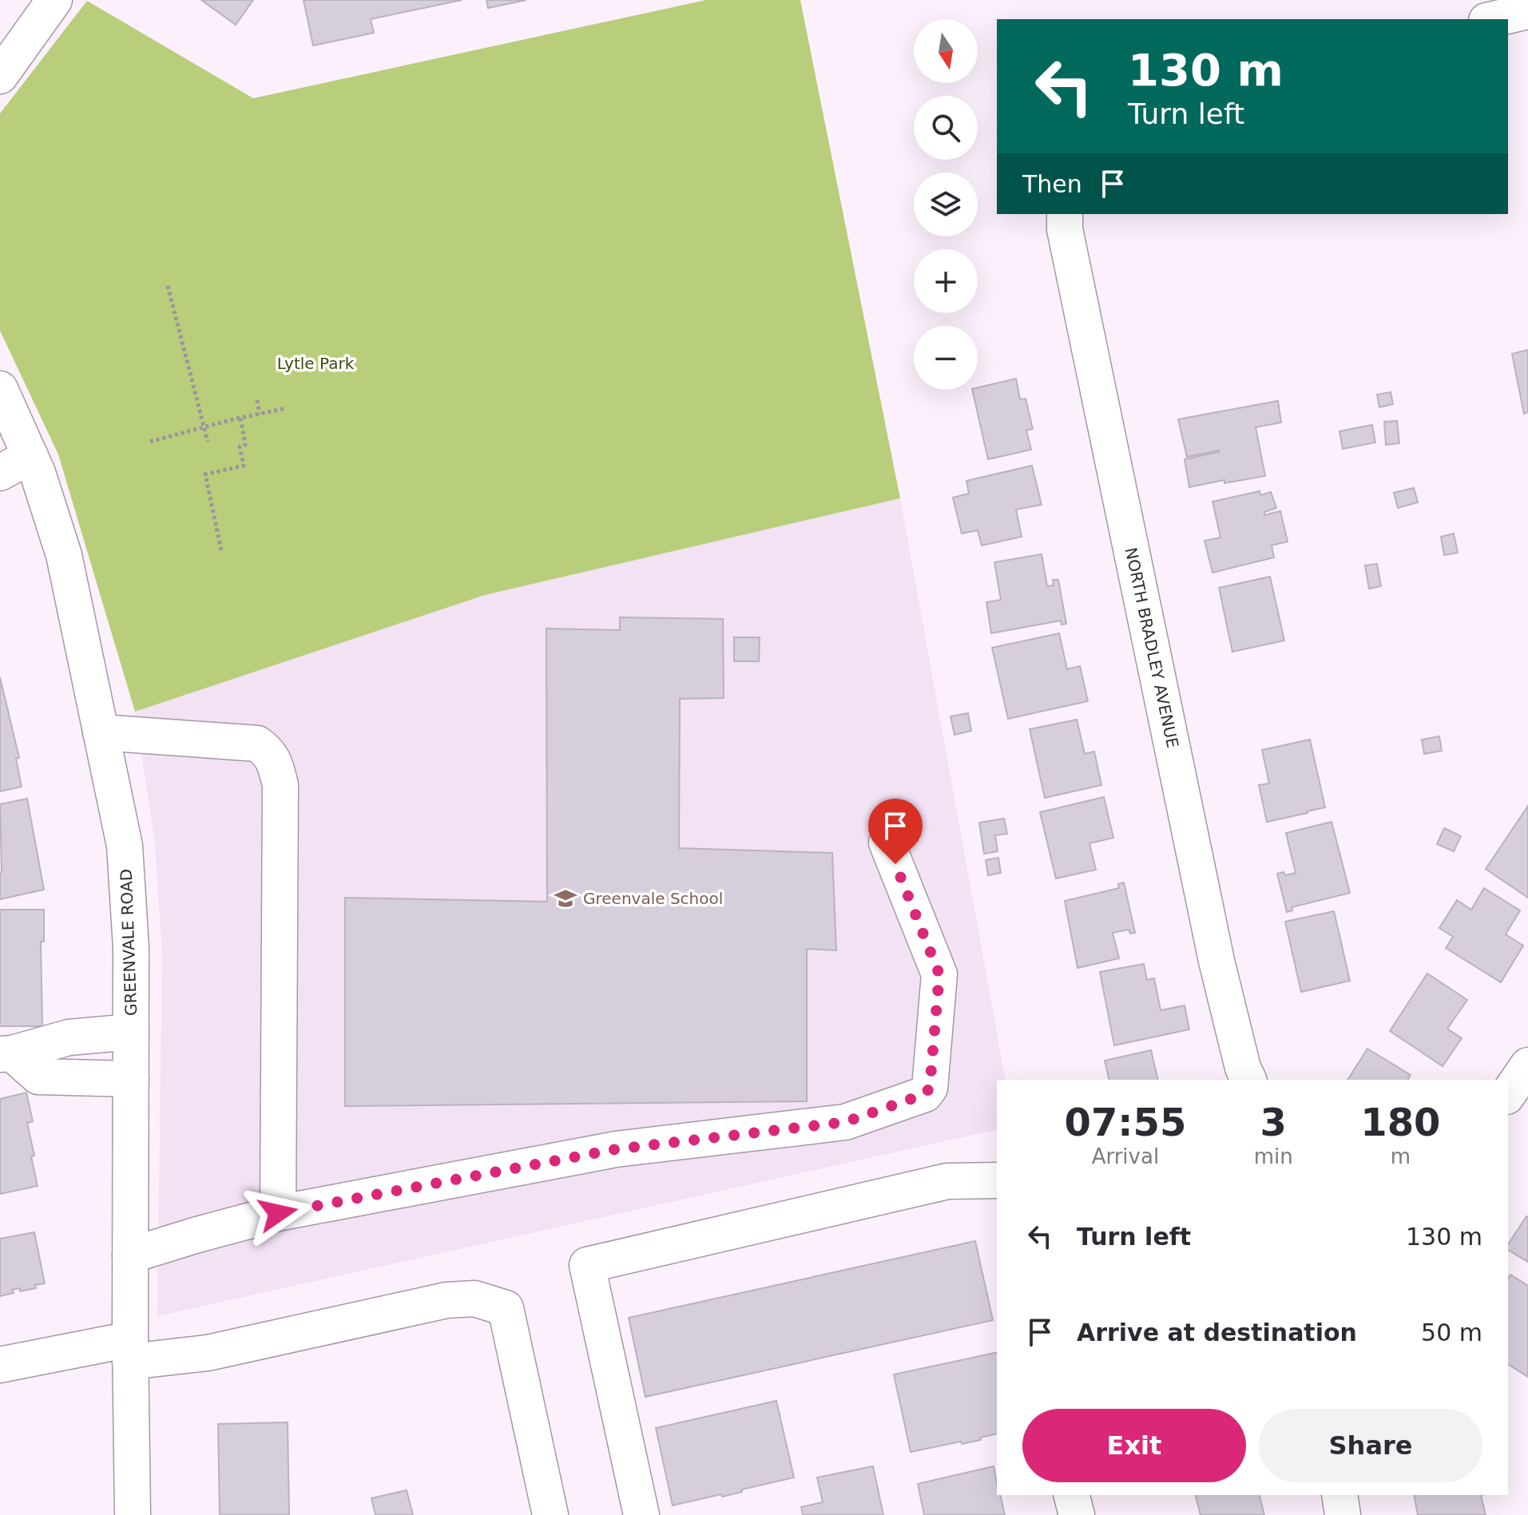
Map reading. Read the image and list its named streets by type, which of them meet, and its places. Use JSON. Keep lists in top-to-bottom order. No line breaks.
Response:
{"streets":{"street":["NORTH BRADLEY AVENUE","GREENVALE ROAD"]},"parks":["Lytle Park"],"places":{"school or university":["Greenvale School"]},"north":"bottom","page":{"map_buttons":["+","−"],"turn":["130 m","Turn left"],"then":"Then","eta":["07:55","Arrival","3","min","180","m"],"list":[{"name":"Turn left","value":"130 m"},{"name":"Arrive at destination","value":"50 m"}],"buttons":["Exit","Share"]}}
